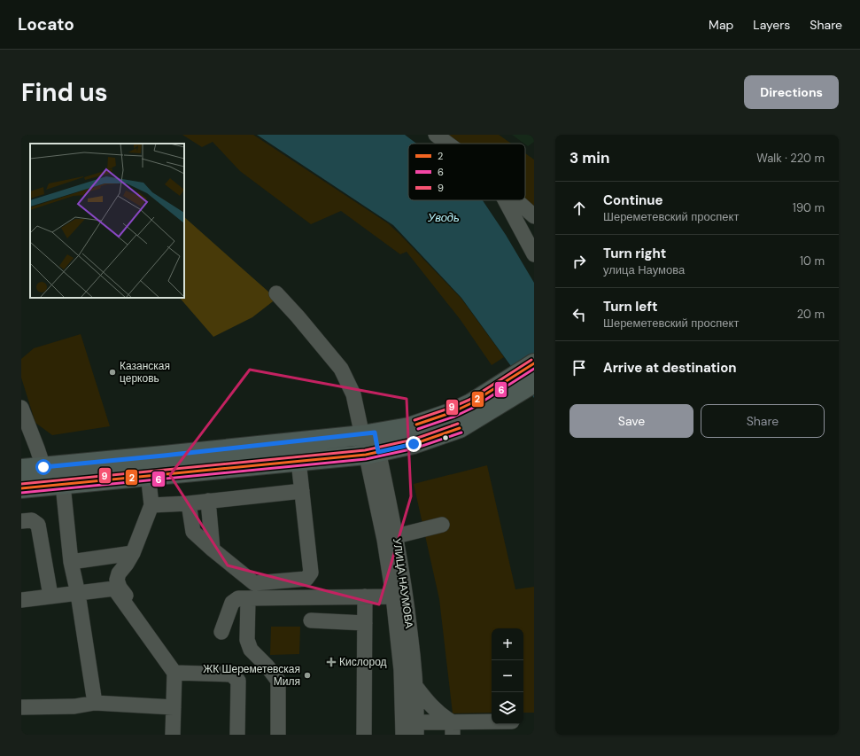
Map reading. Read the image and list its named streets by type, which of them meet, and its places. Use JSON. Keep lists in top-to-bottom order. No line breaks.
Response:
{"streets":{"street":["УЛИЦА НАУМОВА"]},"water":["Уводь"],"places":{"other":["Казанская церковь","ЖК Шереметевская Миля"],"health":["Кислород"]},"lines":["transit line 9","transit line 2","transit line 6"],"legend":["2","6","9"],"page":{"header":"Locato","nav":["Map","Layers","Share"],"buttons":["Directions",["Save","Share"]],"title":"Find us","heading":["3 min","Walk · 220 m"],"list":[["Continue","Шереметевский проспект","190 m"],["Turn right","улица Наумова","10 m"],["Turn left","Шереметевский проспект","20 m"],"Arrive at destination"],"map_buttons":["+","−"]}}
